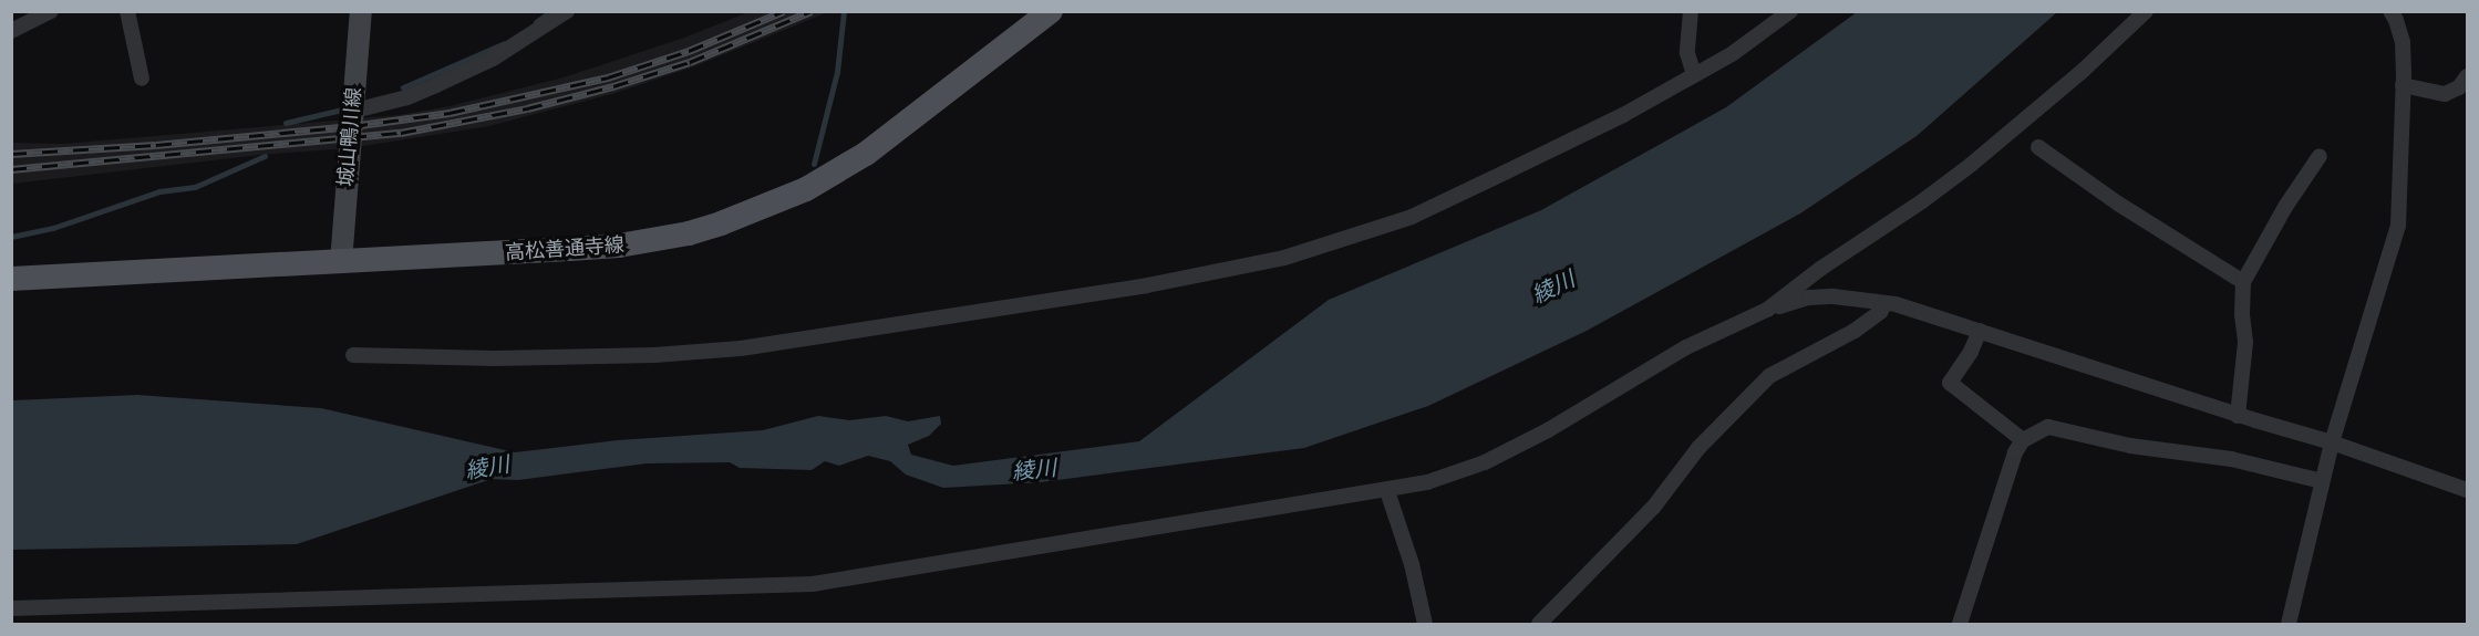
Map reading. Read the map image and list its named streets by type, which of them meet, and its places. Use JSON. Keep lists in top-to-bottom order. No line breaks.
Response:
{"streets":{"main road":["城山鴨川線","高松善通寺線"]},"crossings":[["城山鴨川線","高松善通寺線"]],"water":["綾川"]}
